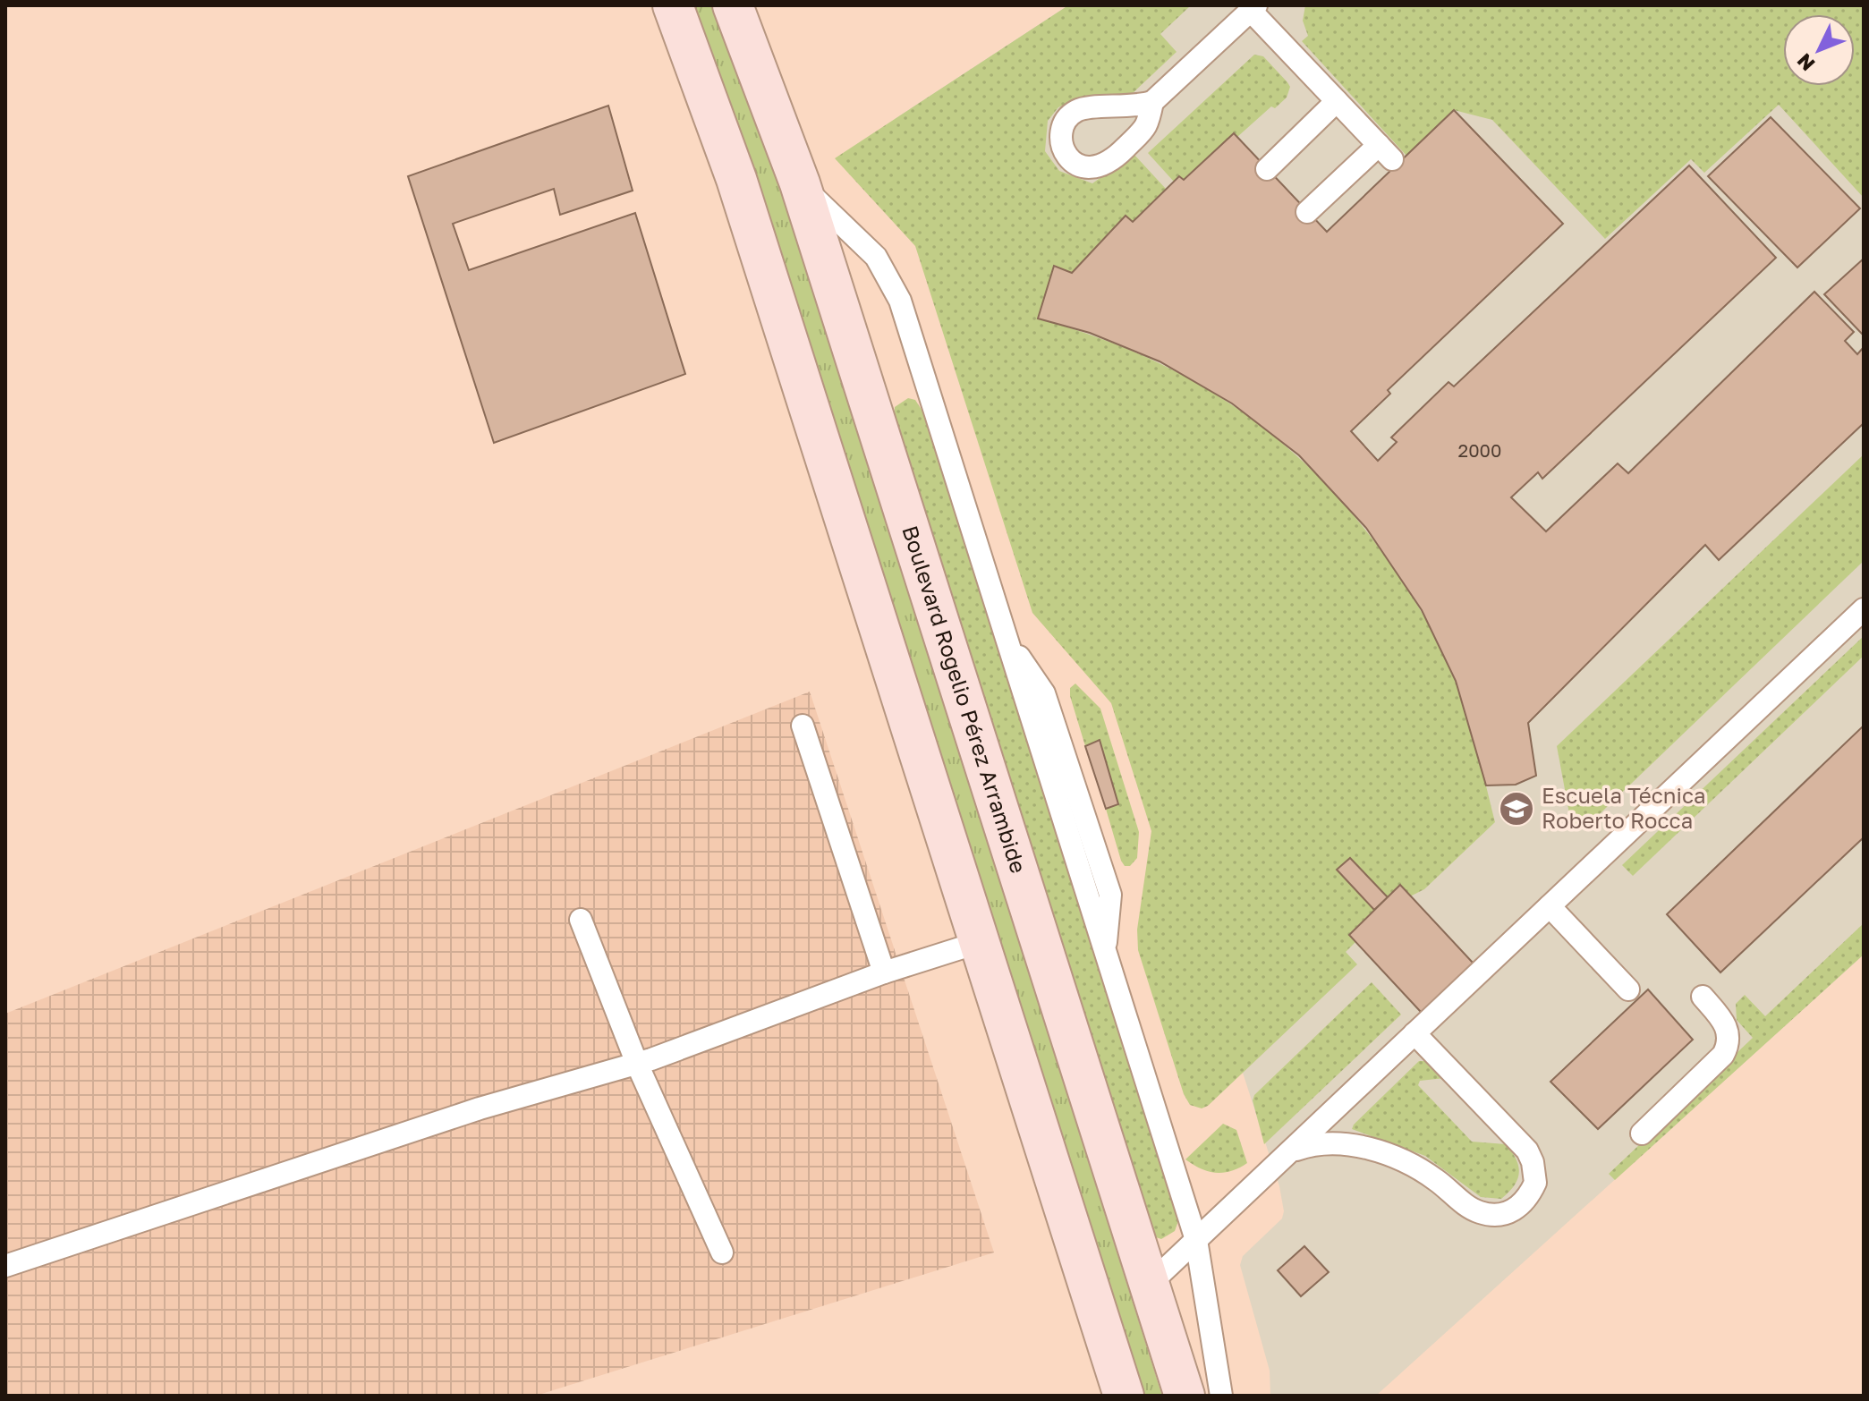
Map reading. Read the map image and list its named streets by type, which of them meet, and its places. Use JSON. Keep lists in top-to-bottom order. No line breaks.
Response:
{"streets":{"main road":["Boulevard Rogelio Pérez Arrambide"]},"places":{"school or university":["Escuela Técnica Roberto Rocca"]},"house_numbers":["2000"],"north":"bottom left"}
